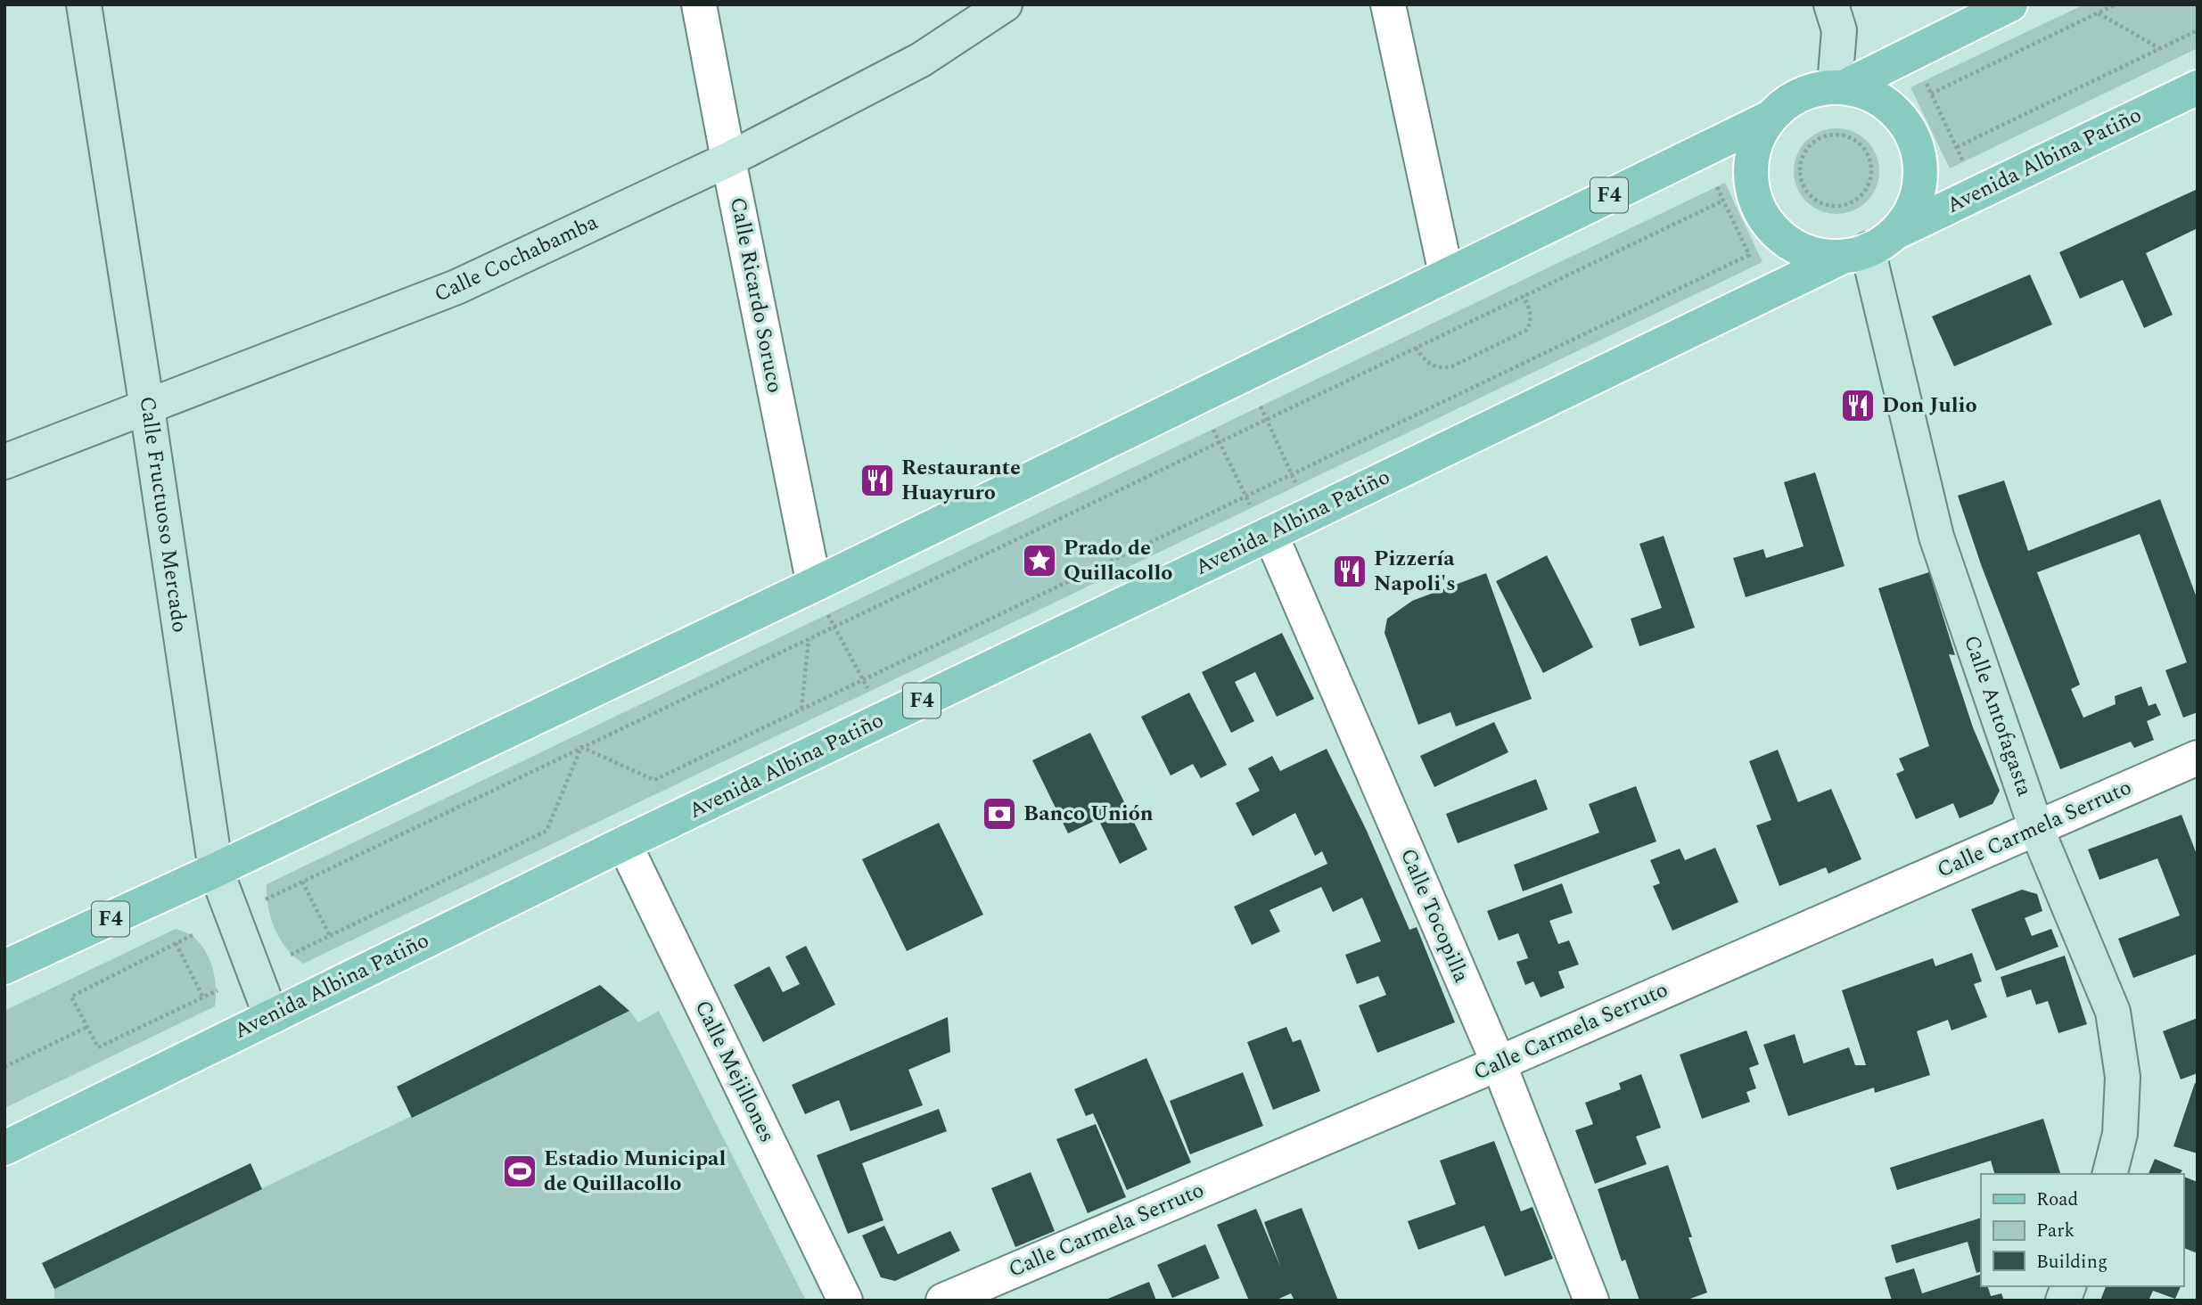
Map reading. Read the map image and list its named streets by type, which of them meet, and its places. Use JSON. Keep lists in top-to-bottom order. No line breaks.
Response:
{"streets":{"main road":["Avenida Albina Patiño","F4","Calle Cochabamba","Calle Fructuoso Mercado","Calle Antofagasta"],"street":["Calle Ricardo Soruco","Calle Carmela Serruto","Calle Tocopilla","Calle Mejillones"]},"crossings":[["Avenida Albina Patiño","F4"],["Avenida Albina Patiño","Calle Fructuoso Mercado"],["Avenida Albina Patiño","Calle Antofagasta"],["Avenida Albina Patiño","Calle Tocopilla"],["Avenida Albina Patiño","Calle Mejillones"],["F4","Calle Ricardo Soruco"],["F4","Calle Fructuoso Mercado"],["F4","Calle Antofagasta"],["Calle Cochabamba","Calle Ricardo Soruco"],["Calle Cochabamba","Calle Fructuoso Mercado"],["Calle Antofagasta","Calle Carmela Serruto"],["Calle Carmela Serruto","Calle Tocopilla"]],"places":{"restaurant":["Don Julio","Restaurante Huayruro","Pizzería Napoli's"],"place":["Prado de Quillacollo"],"bank":["Banco Unión"],"sports":["Estadio Municipal de Quillacollo"]},"legend":["Road","Park","Building"]}
